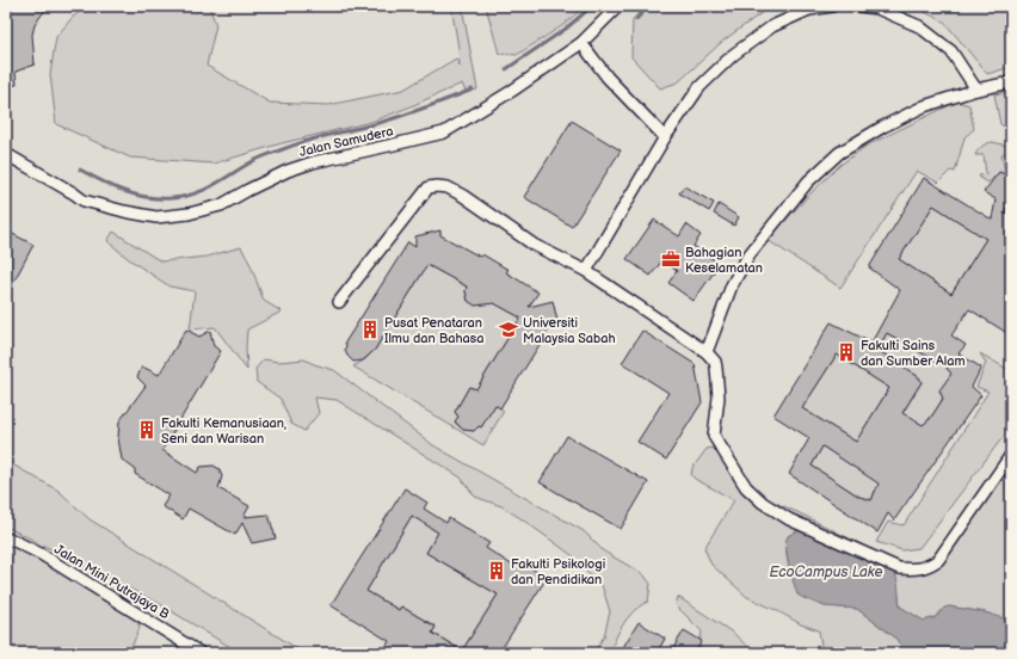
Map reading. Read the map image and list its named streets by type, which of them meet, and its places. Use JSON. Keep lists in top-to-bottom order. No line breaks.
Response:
{"streets":{"street":["Jalan Samudera","Jalan Mini Putrajaya B"]},"water":["EcoCampus Lake"],"places":{"office":["Bahagian Keselamatan"],"building":["Pusat Penataran Ilmu dan Bahasa","Fakulti Sains dan Sumber Alam","Fakulti Kemanusiaan, Seni dan Warisan","Fakulti Psikologi dan Pendidikan"],"school or university":["Universiti Malaysia Sabah"]}}
